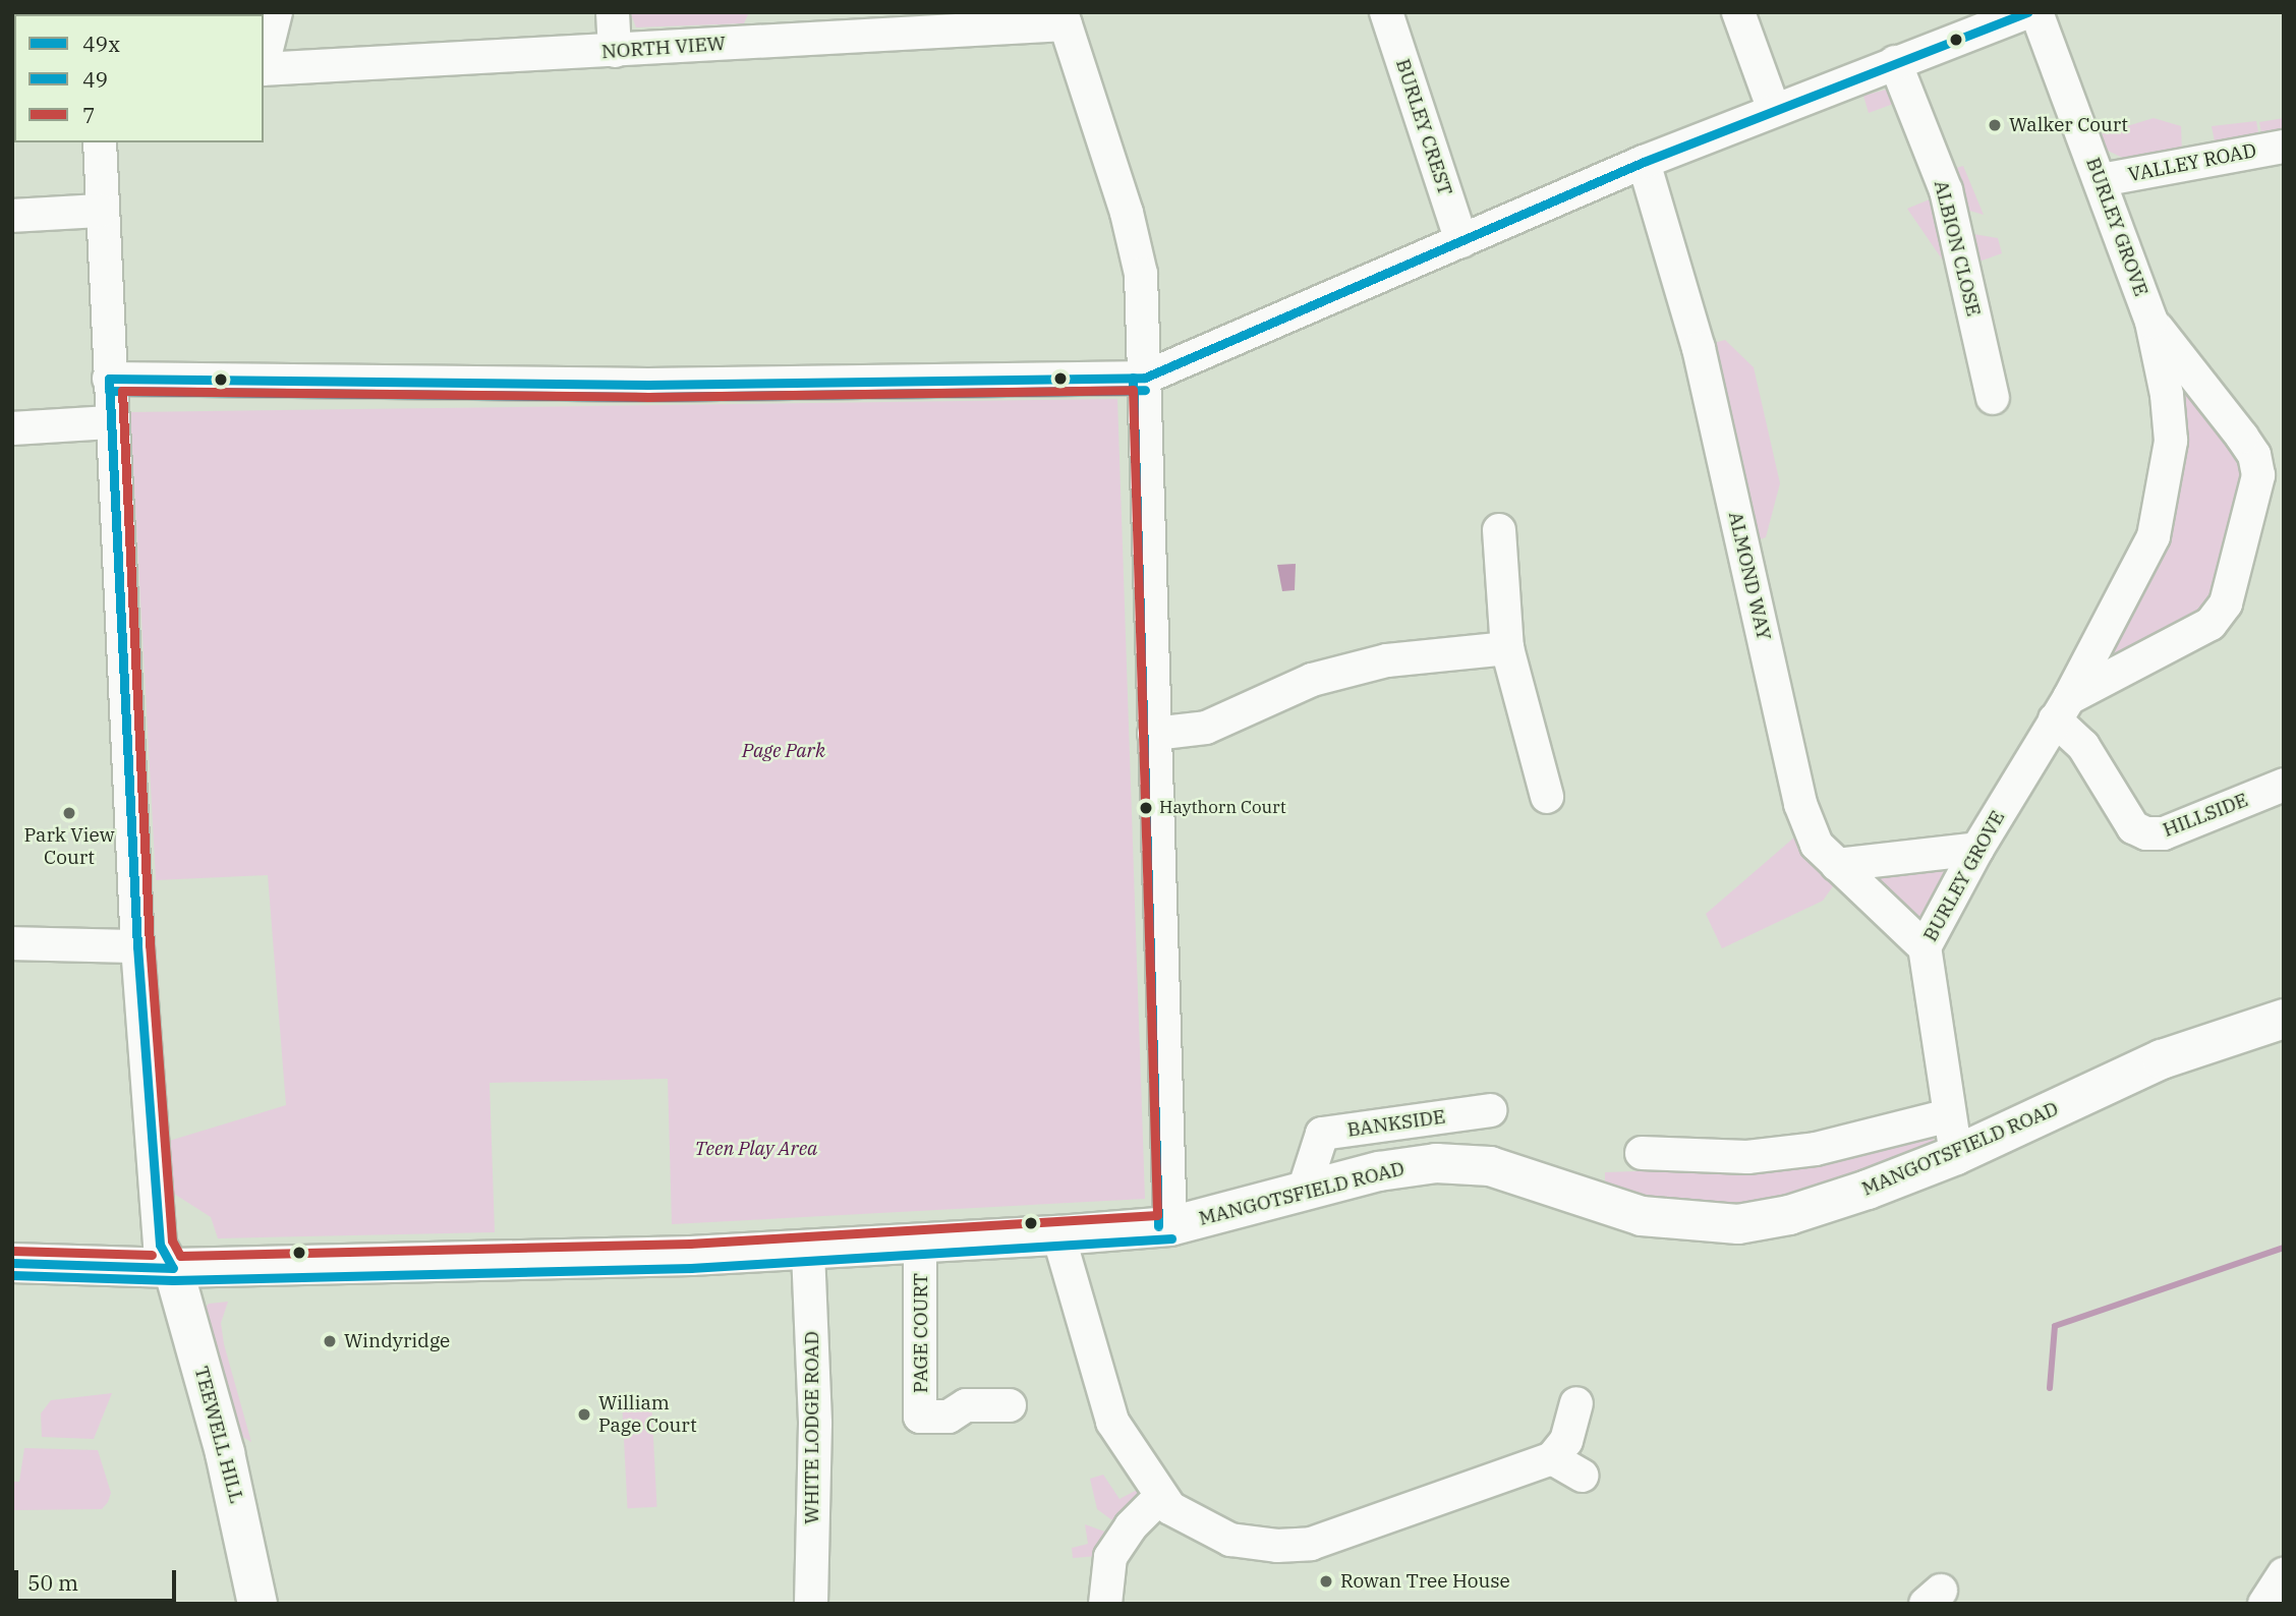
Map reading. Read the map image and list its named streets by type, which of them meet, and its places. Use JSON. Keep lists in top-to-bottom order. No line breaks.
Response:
{"streets":{"main road":["MANGOTSFIELD ROAD","TEEWELL HILL"],"street":["NORTH VIEW","BURLEY CREST","VALLEY ROAD","BURLEY GROVE","ALBION CLOSE","ALMOND WAY","HILLSIDE","BANKSIDE","PAGE COURT","WHITE LODGE ROAD"]},"crossings":[["VALLEY ROAD","BURLEY GROVE"],["BURLEY GROVE","ALMOND WAY"],["BURLEY GROVE","HILLSIDE"],["BURLEY GROVE","MANGOTSFIELD ROAD"],["BANKSIDE","MANGOTSFIELD ROAD"],["MANGOTSFIELD ROAD","PAGE COURT"],["MANGOTSFIELD ROAD","WHITE LODGE ROAD"],["MANGOTSFIELD ROAD","TEEWELL HILL"]],"parks":["Page Park","Teen Play Area"],"places":["Walker Court","Haythorn Court","Park View Court","Windyridge","William Page Court","Rowan Tree House"],"lines":["transit line 49x","transit line 49","transit line 7"],"legend":["49x","49","7"],"scale_bar":"50 m"}
